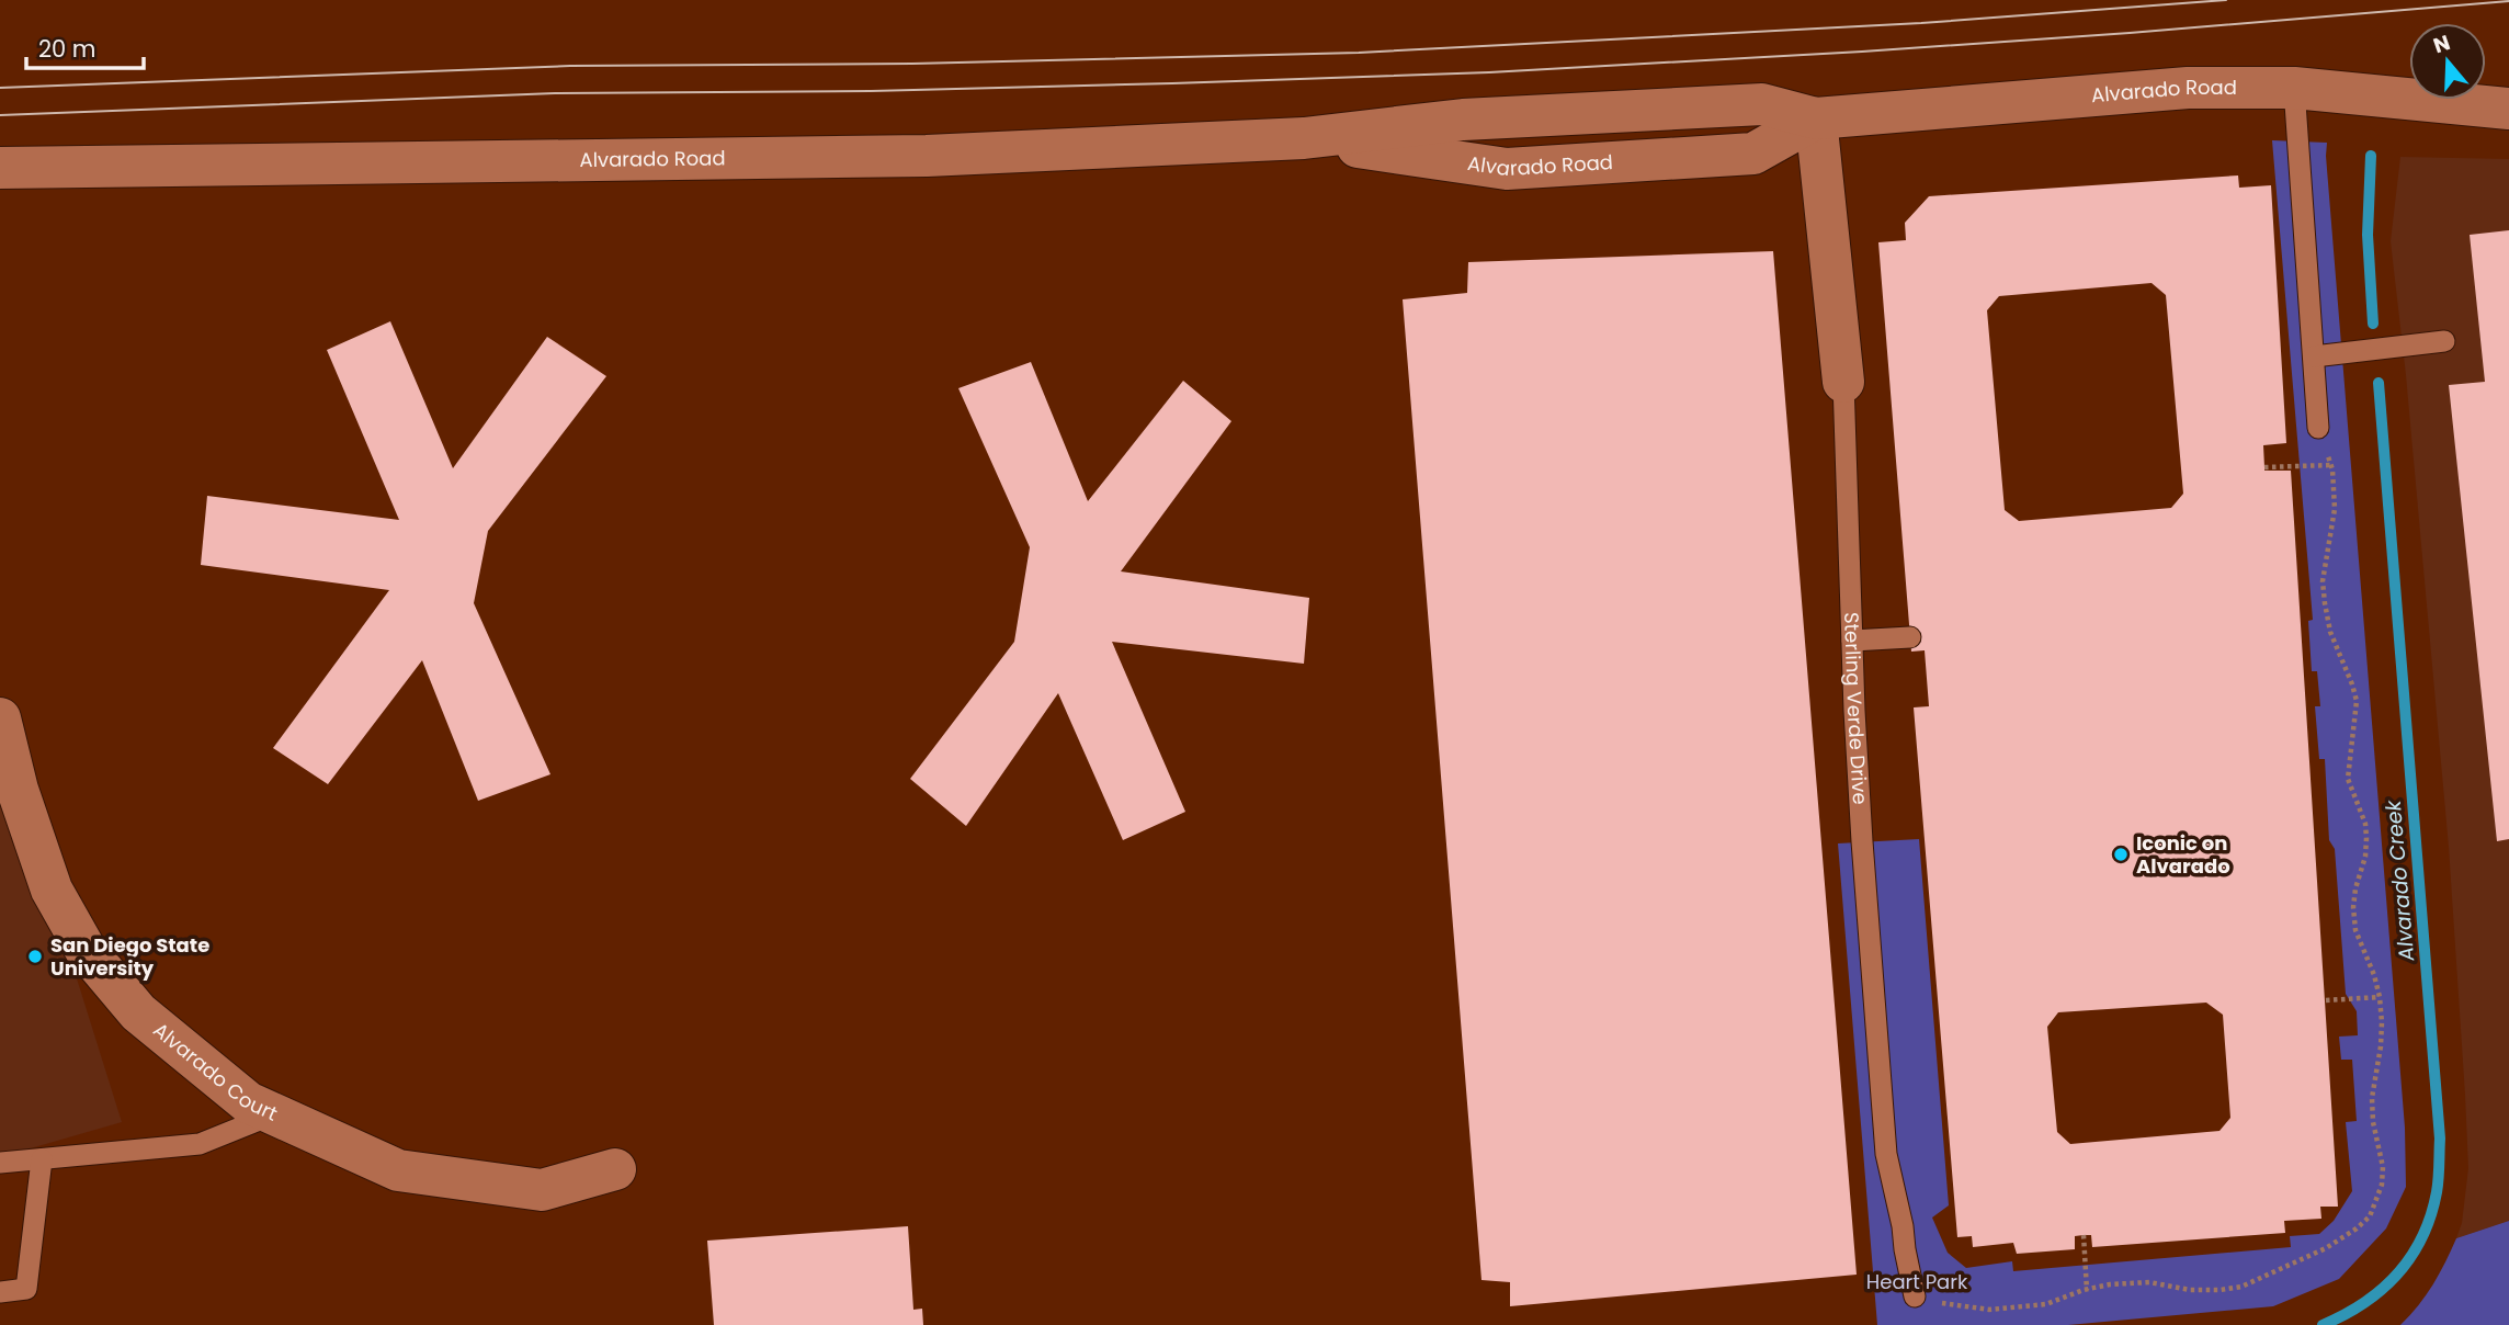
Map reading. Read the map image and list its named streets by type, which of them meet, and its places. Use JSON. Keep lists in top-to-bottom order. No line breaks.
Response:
{"streets":{"street":["Alvarado Road","Sterling Verde Drive","Alvarado Court"]},"crossings":[["Alvarado Road","Sterling Verde Drive"]],"water":["Alvarado Creek"],"parks":["Heart Park"],"places":["Iconic on Alvarado","San Diego State University"],"scale_bar":"20 m","north":"top"}
